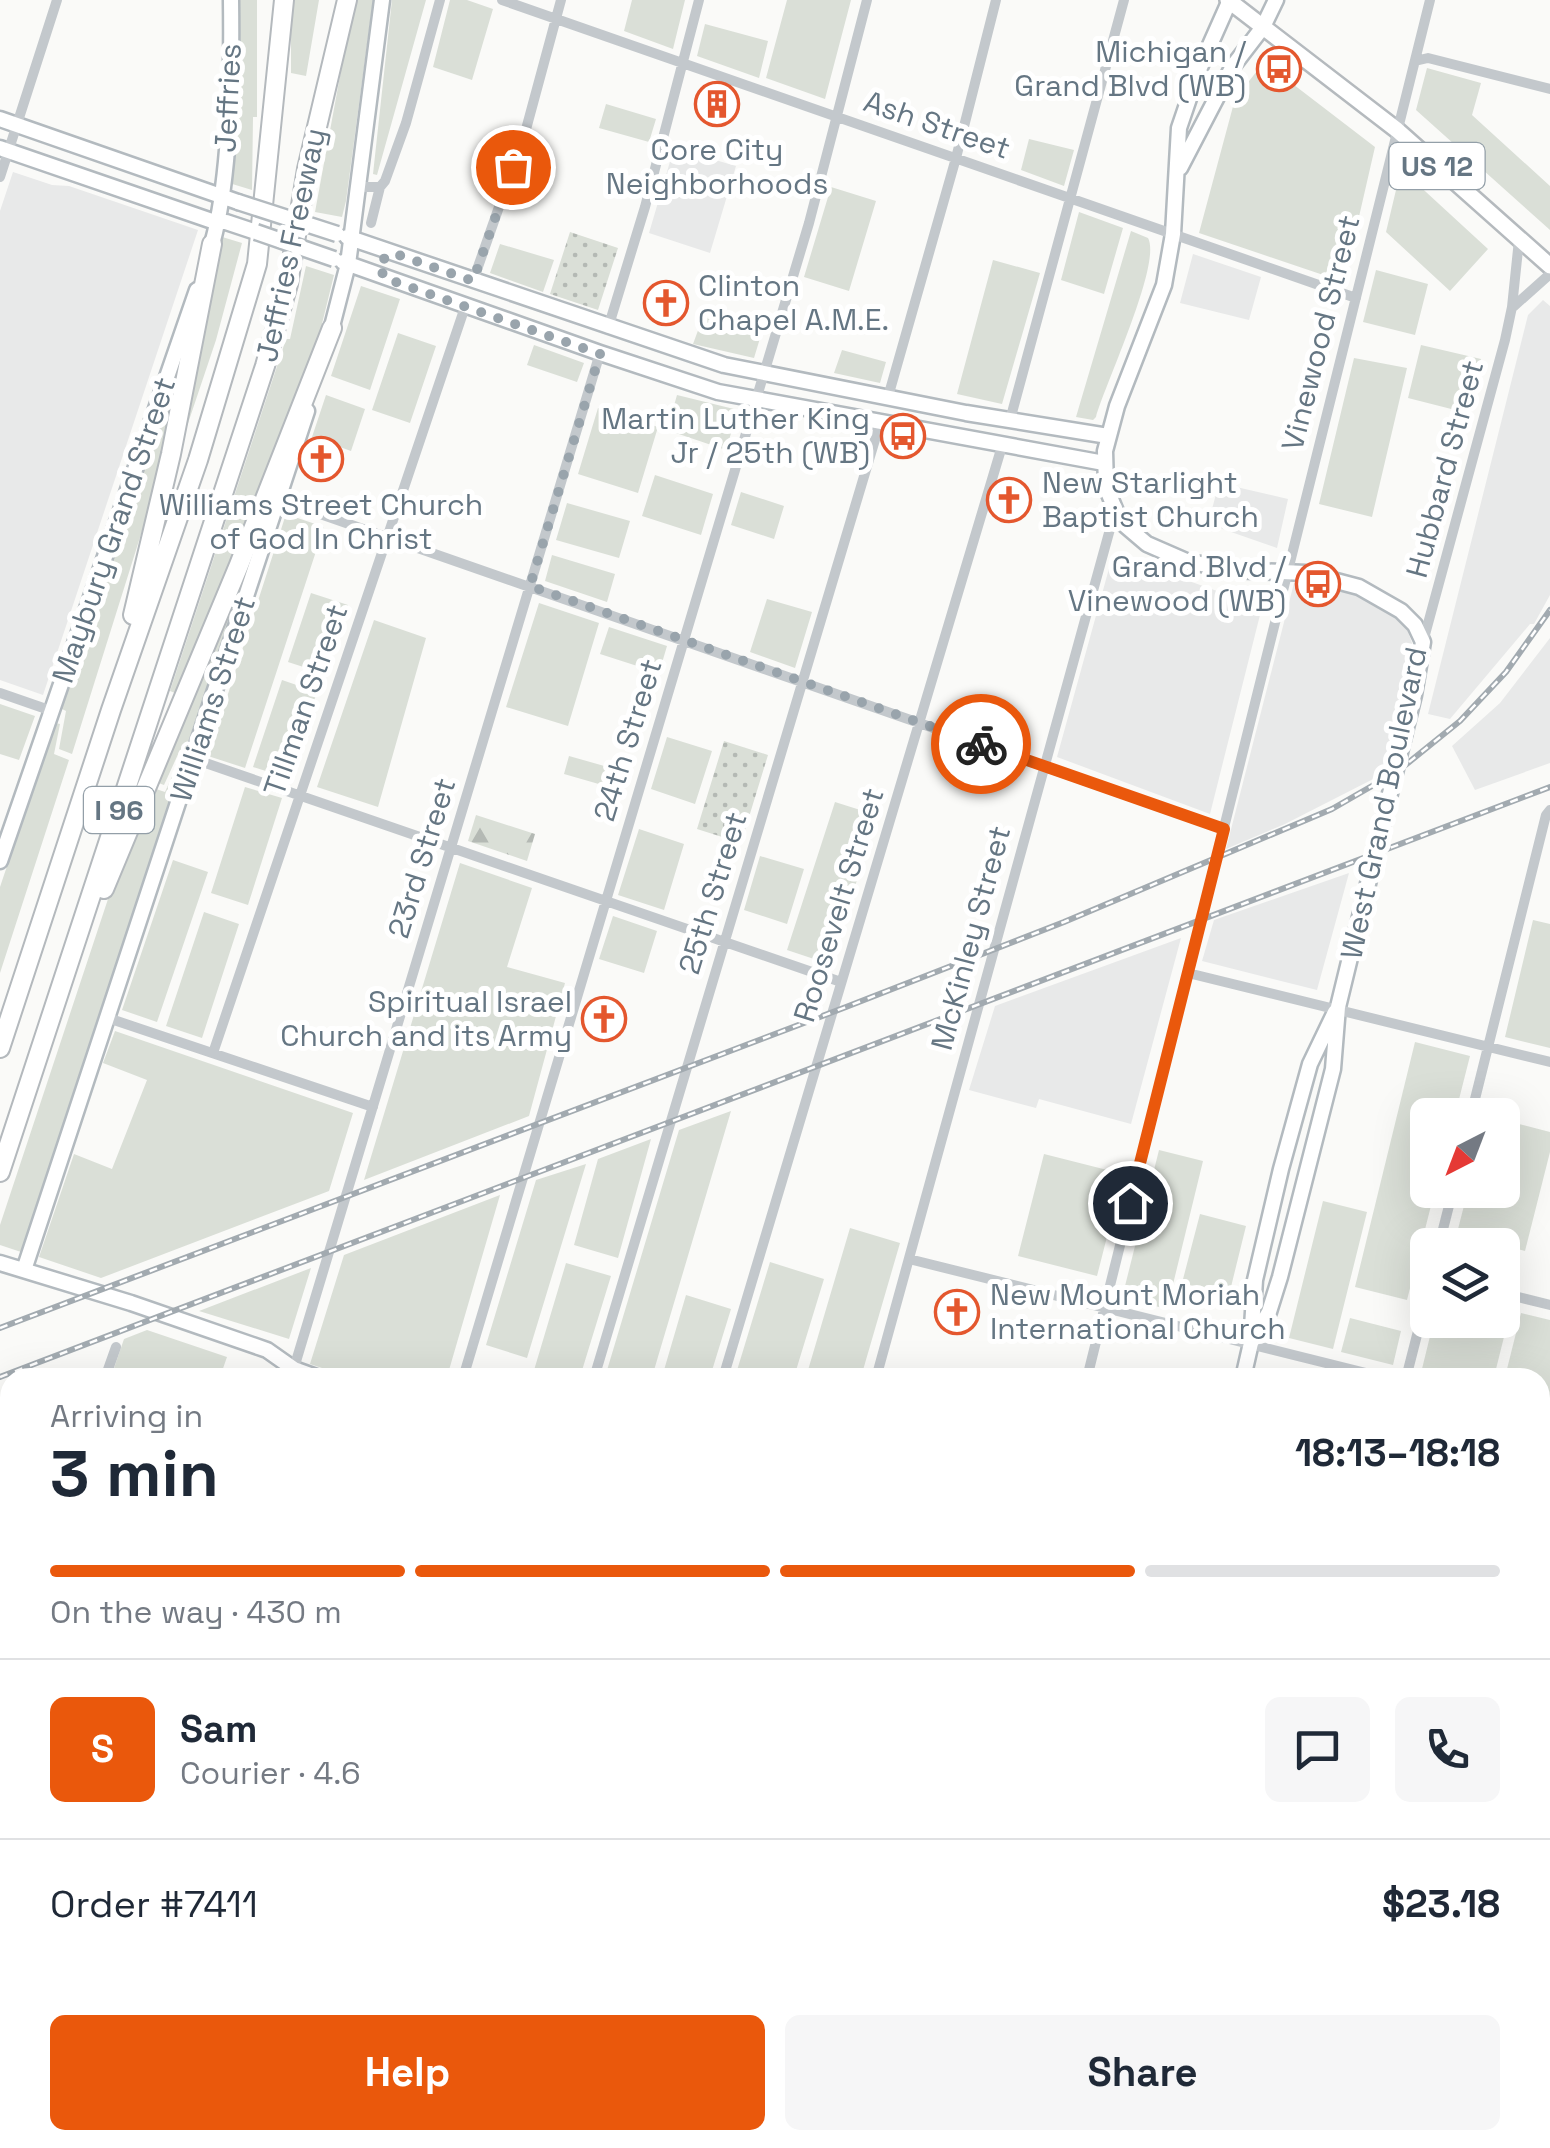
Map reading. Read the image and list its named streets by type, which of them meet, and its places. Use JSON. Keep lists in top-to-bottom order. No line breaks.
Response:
{"streets":{"highway":["Jeffries Freeway","I 96"],"main road":["Jeffries","US 12","Maybury Grand Street","Williams Street","West Grand Boulevard"],"street":["Ash Street","Vinewood Street","Hubbard Street","Tillman Street","24th Street","23rd Street","25th Street","Roosevelt Street","McKinley Street"]},"crossings":[["Jeffries","Maybury Grand Street"],["Ash Street","Vinewood Street"],["Ash Street","24th Street"],["US 12","Vinewood Street"],["US 12","Hubbard Street"],["Vinewood Street","West Grand Boulevard"],["Hubbard Street","West Grand Boulevard"],["West Grand Boulevard","McKinley Street"]],"places":{"bus stop":["Michigan / Grand Blvd (WB)","Martin Luther King Jr / 25th (WB)","Grand Blvd / Vinewood (WB)"],"building":["Core City Neighborhoods"],"church":["Clinton Chapel A.M.E.","Williams Street Church of God In Christ","New Starlight Baptist Church","Spiritual Israel Church and its Army","New Mount Moriah International Church"]},"north":"bottom left","page":{"heading":["3 min","Arriving in","18:13–18:18"],"panel":["Sam","Courier · 4.6","Order #7411","$23.18"],"bar":"On the way · 430 m","round":"S","buttons":["Help","Share"]}}
